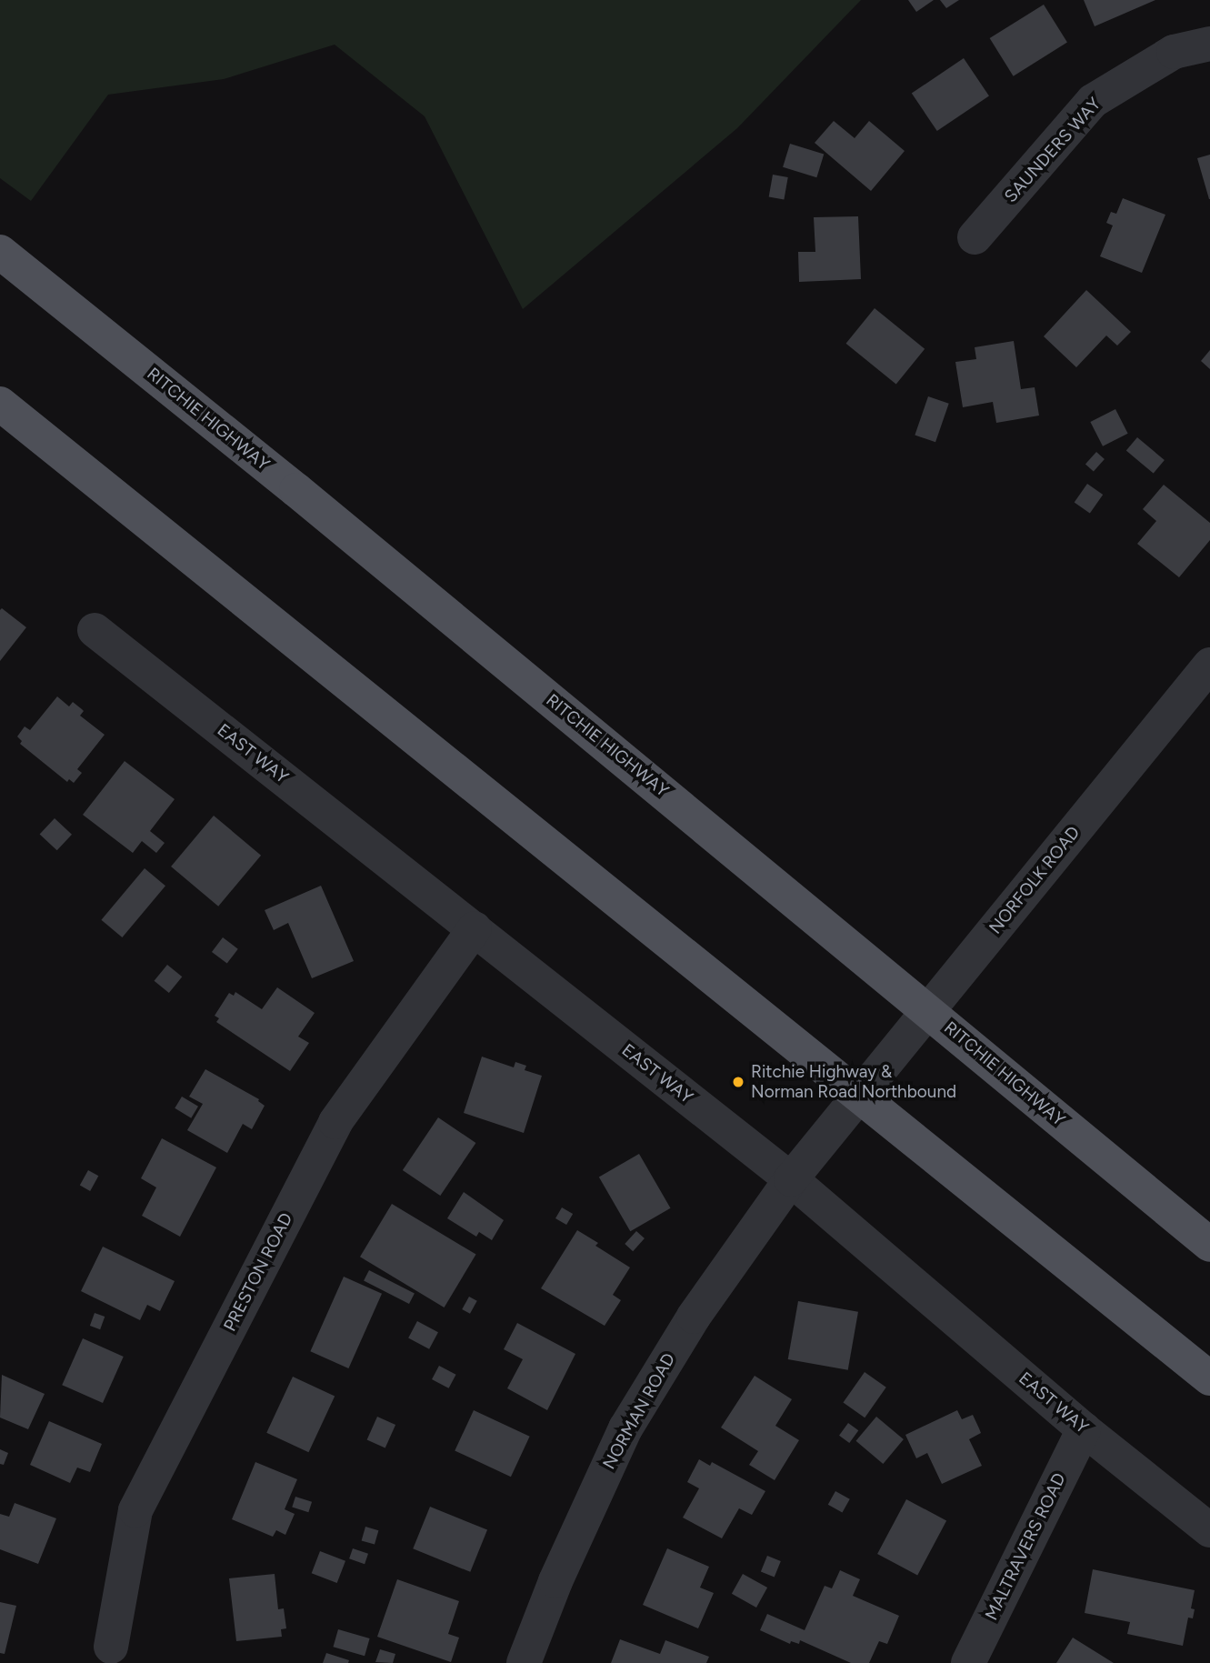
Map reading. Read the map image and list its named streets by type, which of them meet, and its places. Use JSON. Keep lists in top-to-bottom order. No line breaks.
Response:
{"streets":{"main road":["RITCHIE HIGHWAY"],"street":["SAUNDERS WAY","EAST WAY","NORFOLK ROAD","PRESTON ROAD","NORMAN ROAD","MALTRAVERS ROAD"]},"crossings":[["RITCHIE HIGHWAY","NORFOLK ROAD"],["EAST WAY","PRESTON ROAD"],["EAST WAY","NORMAN ROAD"],["EAST WAY","MALTRAVERS ROAD"],["NORFOLK ROAD","NORMAN ROAD"]],"places":["Ritchie Highway & Norman Road Northbound"]}
